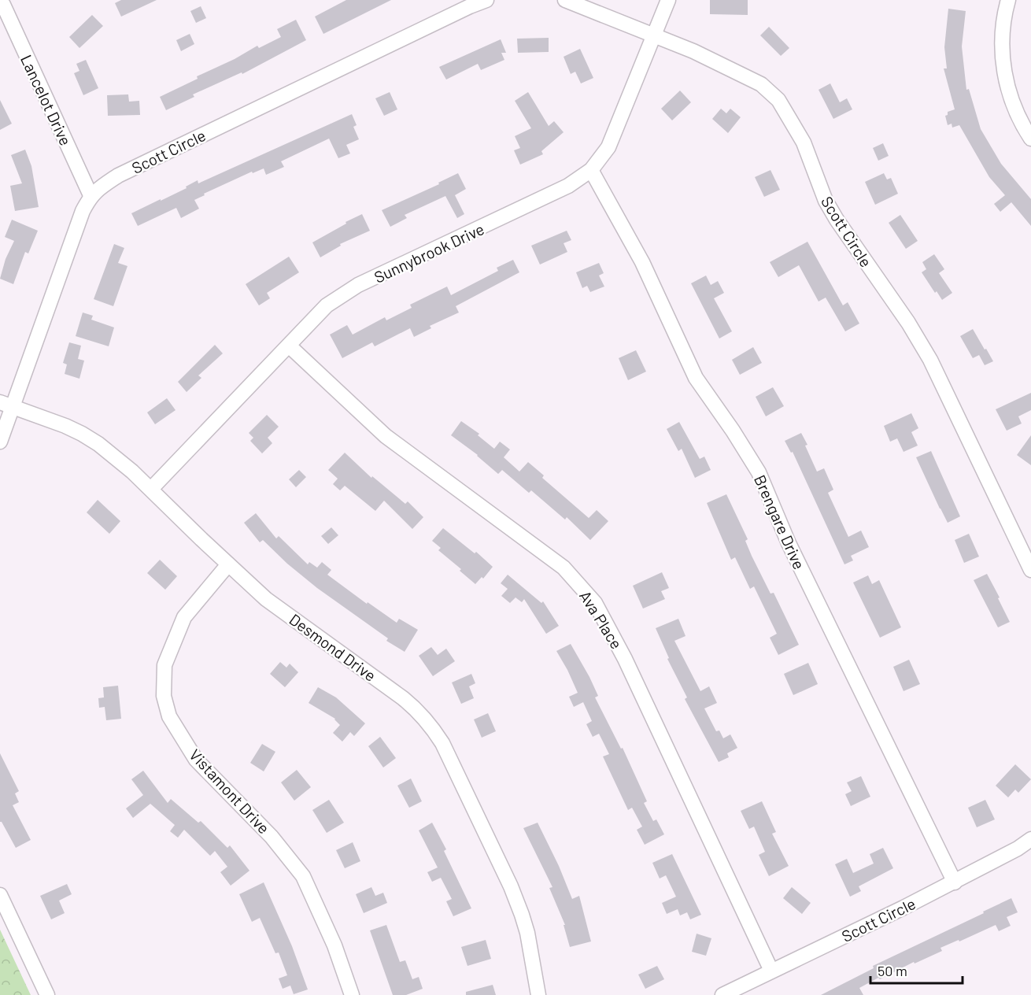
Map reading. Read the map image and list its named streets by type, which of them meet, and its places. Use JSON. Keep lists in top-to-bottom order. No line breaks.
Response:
{"streets":{"street":["Lancelot Drive","Scott Circle","Sunnybrook Drive","Brengare Drive","Ava Place","Desmond Drive","Vistamont Drive"]},"crossings":[["Lancelot Drive","Scott Circle"],["Scott Circle","Sunnybrook Drive"],["Scott Circle","Brengare Drive"],["Scott Circle","Ava Place"],["Scott Circle","Desmond Drive"],["Sunnybrook Drive","Brengare Drive"],["Sunnybrook Drive","Ava Place"],["Sunnybrook Drive","Desmond Drive"],["Desmond Drive","Vistamont Drive"]],"scale_bar":"50 m"}
